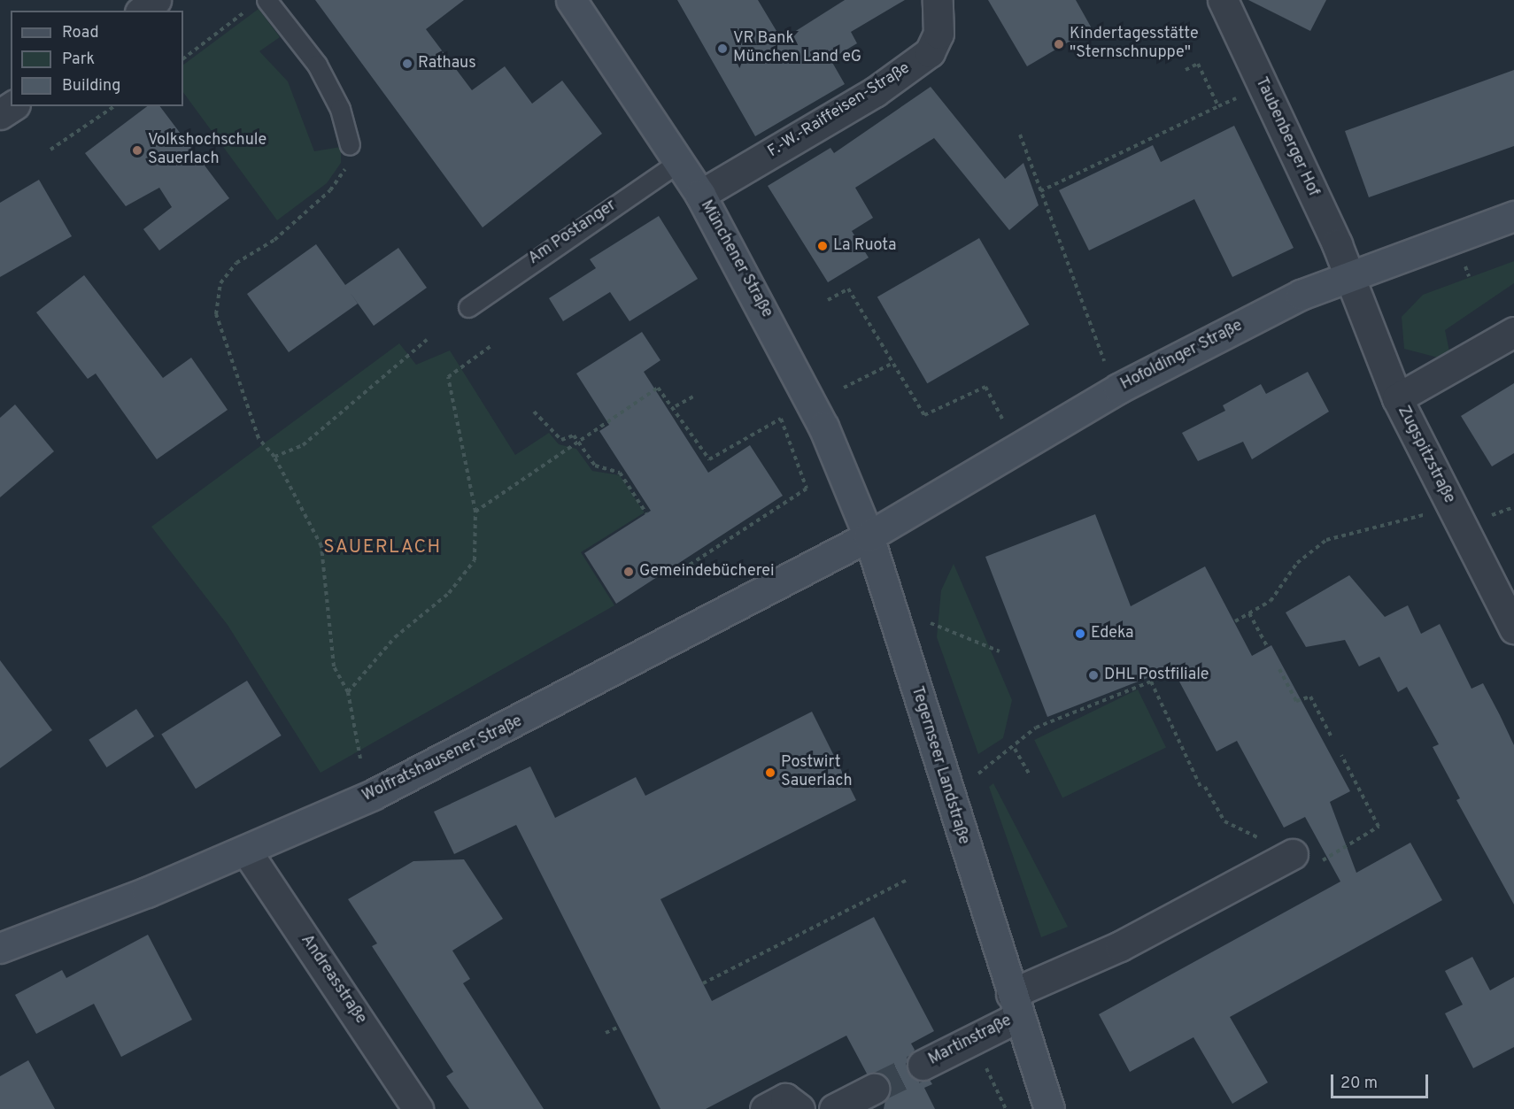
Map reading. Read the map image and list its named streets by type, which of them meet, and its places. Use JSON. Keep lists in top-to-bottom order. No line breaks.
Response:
{"streets":{"main road":["Münchener Straße","Hofoldinger Straße","Wolfratshausener Straße","Tegernseer Landstraße"],"street":["F.-W.-Raiffeisen-Straße","Taubenberger Hof","Zugspitzstraße","Andreasstraße","Martinstraße"],"lane":["Am Postanger"]},"crossings":[["F.-W.-Raiffeisen-Straße","Münchener Straße"],["Taubenberger Hof","Hofoldinger Straße"],["Taubenberger Hof","Zugspitzstraße"],["Am Postanger","Münchener Straße"],["Münchener Straße","Hofoldinger Straße"],["Münchener Straße","Wolfratshausener Straße"],["Münchener Straße","Tegernseer Landstraße"],["Hofoldinger Straße","Zugspitzstraße"],["Hofoldinger Straße","Wolfratshausener Straße"],["Hofoldinger Straße","Tegernseer Landstraße"],["Wolfratshausener Straße","Tegernseer Landstraße"],["Wolfratshausener Straße","Andreasstraße"],["Tegernseer Landstraße","Martinstraße"]],"districts":["SAUERLACH"],"places":["Kindertagesstätte \"Sternschnuppe\"","VR Bank München Land eG","Rathaus","Volkshochschule Sauerlach","La Ruota","Gemeindebücherei","Edeka","DHL Postfiliale","Postwirt Sauerlach"],"legend":["Road","Park","Building"],"scale_bar":"20 m"}
